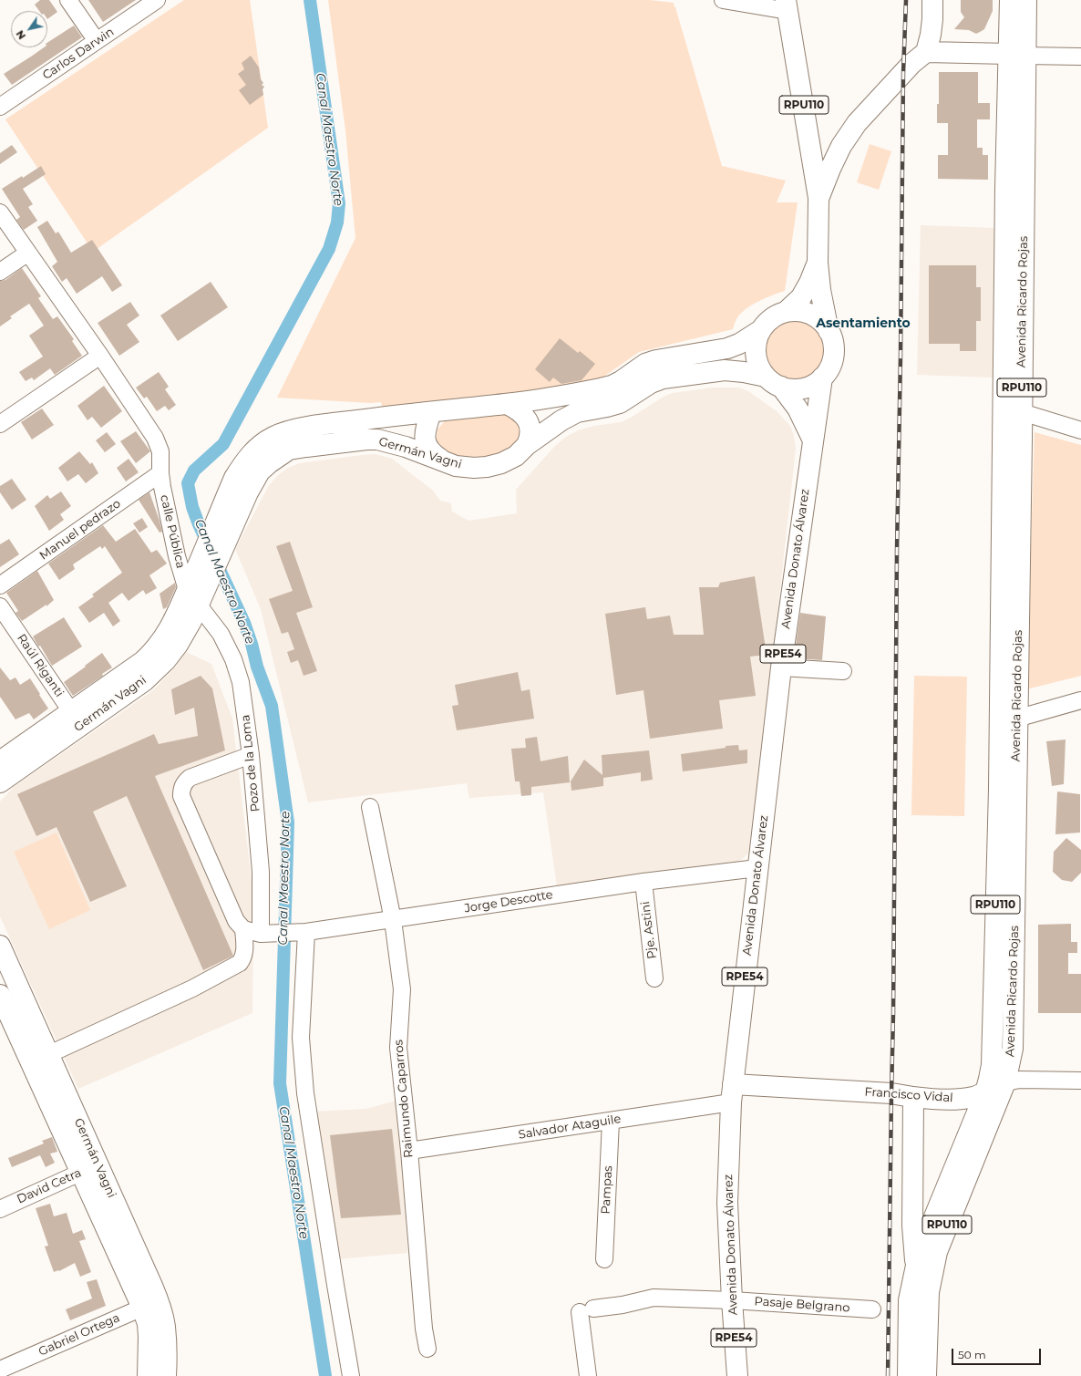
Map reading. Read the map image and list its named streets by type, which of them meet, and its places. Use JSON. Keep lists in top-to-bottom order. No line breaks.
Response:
{"streets":{"main road":["RPU110","Avenida Ricardo Rojas","Germán Vagni","Avenida Donato Álvarez","RPE54","Francisco Vidal"],"street":["Carlos Darwin","Manuel pedrazo","calle Pública","Raúl Riganti","Pozo de la Loma","Jorge Descotte","Pje. Astini","Raimundo Caparros","Salvador Ataguile","David Cetra","Pampas","Pasaje Belgrano","Gabriel Ortega"]},"crossings":[["Avenida Ricardo Rojas","Francisco Vidal"],["Germán Vagni","calle Pública"],["Germán Vagni","Avenida Donato Álvarez"],["Germán Vagni","Raúl Riganti"],["Germán Vagni","Pozo de la Loma"],["Germán Vagni","David Cetra"],["Germán Vagni","Gabriel Ortega"],["Manuel pedrazo","calle Pública"],["calle Pública","Pozo de la Loma"],["Avenida Donato Álvarez","Jorge Descotte"],["Avenida Donato Álvarez","Francisco Vidal"],["Avenida Donato Álvarez","Salvador Ataguile"],["Avenida Donato Álvarez","Pasaje Belgrano"],["Pozo de la Loma","Jorge Descotte"],["Jorge Descotte","Pje. Astini"],["Jorge Descotte","Raimundo Caparros"],["Francisco Vidal","Salvador Ataguile"],["Raimundo Caparros","Salvador Ataguile"],["Salvador Ataguile","Pampas"]],"districts":["Asentamiento"],"water":["Canal Maestro Norte"],"scale_bar":"50 m","north":"bottom left"}
